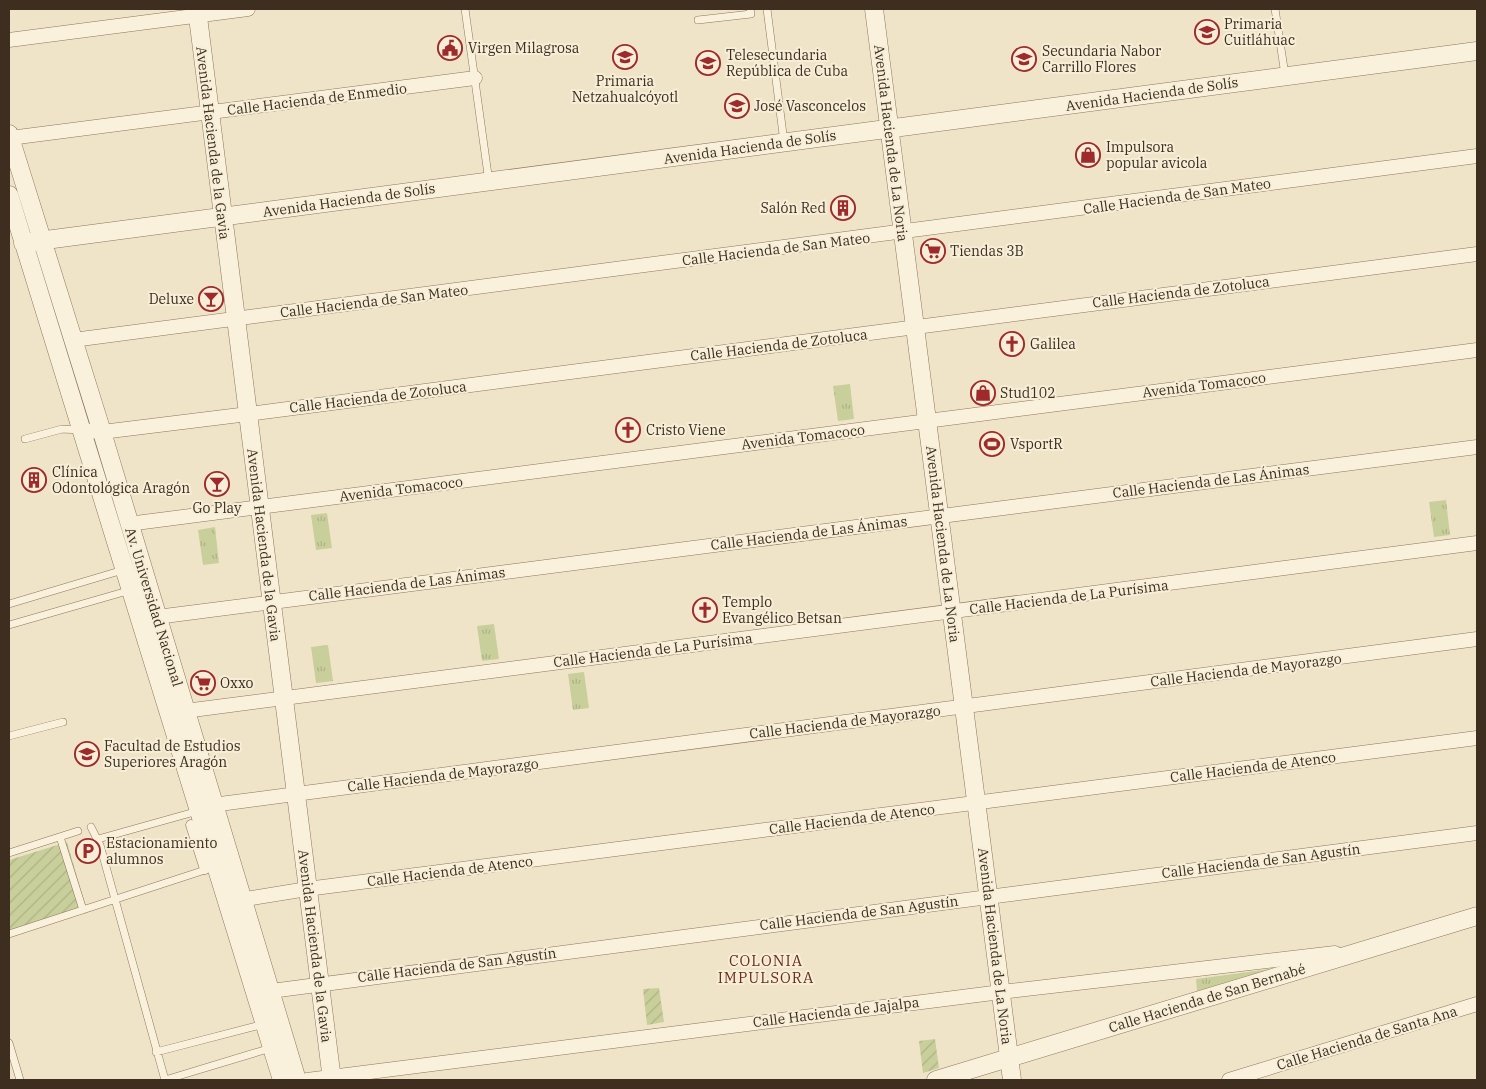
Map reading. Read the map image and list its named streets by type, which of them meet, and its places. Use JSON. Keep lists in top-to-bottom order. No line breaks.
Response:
{"streets":{"street":["Avenida Hacienda de Solís","Calle Hacienda de Enmedio","Avenida Hacienda de la Gavia","Avenida Hacienda de La Noria","Calle Hacienda de San Mateo","Calle Hacienda de Zotoluca","Avenida Tomacoco","Calle Hacienda de Las Ánimas","Calle Hacienda de La Purísima","Av. Universidad Nacional","Calle Hacienda de Mayorazgo","Calle Hacienda de Atenco","Calle Hacienda de San Agustín","Calle Hacienda de San Bernabé","Calle Hacienda de Jajalpa","Calle Hacienda de Santa Ana"]},"crossings":[["Avenida Hacienda de Solís","Avenida Hacienda de la Gavia"],["Avenida Hacienda de Solís","Avenida Hacienda de La Noria"],["Avenida Hacienda de Solís","Av. Universidad Nacional"],["Calle Hacienda de Enmedio","Avenida Hacienda de la Gavia"],["Calle Hacienda de Enmedio","Av. Universidad Nacional"],["Avenida Hacienda de la Gavia","Calle Hacienda de San Mateo"],["Avenida Hacienda de la Gavia","Calle Hacienda de Zotoluca"],["Avenida Hacienda de la Gavia","Avenida Tomacoco"],["Avenida Hacienda de la Gavia","Calle Hacienda de Las Ánimas"],["Avenida Hacienda de la Gavia","Calle Hacienda de La Purísima"],["Avenida Hacienda de la Gavia","Calle Hacienda de Mayorazgo"],["Avenida Hacienda de la Gavia","Calle Hacienda de Atenco"],["Avenida Hacienda de la Gavia","Calle Hacienda de San Agustín"],["Avenida Hacienda de la Gavia","Calle Hacienda de Jajalpa"],["Avenida Hacienda de La Noria","Calle Hacienda de San Mateo"],["Avenida Hacienda de La Noria","Calle Hacienda de Zotoluca"],["Avenida Hacienda de La Noria","Avenida Tomacoco"],["Avenida Hacienda de La Noria","Calle Hacienda de Las Ánimas"],["Avenida Hacienda de La Noria","Calle Hacienda de La Purísima"],["Avenida Hacienda de La Noria","Calle Hacienda de Mayorazgo"],["Avenida Hacienda de La Noria","Calle Hacienda de Atenco"],["Avenida Hacienda de La Noria","Calle Hacienda de San Agustín"],["Avenida Hacienda de La Noria","Calle Hacienda de San Bernabé"],["Avenida Hacienda de La Noria","Calle Hacienda de Jajalpa"],["Calle Hacienda de San Mateo","Av. Universidad Nacional"],["Calle Hacienda de Zotoluca","Av. Universidad Nacional"],["Avenida Tomacoco","Av. Universidad Nacional"],["Calle Hacienda de Las Ánimas","Av. Universidad Nacional"],["Calle Hacienda de La Purísima","Av. Universidad Nacional"],["Av. Universidad Nacional","Calle Hacienda de Mayorazgo"],["Av. Universidad Nacional","Calle Hacienda de Atenco"],["Av. Universidad Nacional","Calle Hacienda de San Agustín"],["Calle Hacienda de San Bernabé","Calle Hacienda de Jajalpa"]],"districts":["COLONIA IMPULSORA"],"places":{"school or university":["Primaria Cuitláhuac","Primaria Netzahualcóyotl","Secundaria Nabor Carrillo Flores","Telesecundaria República de Cuba","José Vasconcelos","Facultad de Estudios Superiores Aragón"],"public building":["Virgen Milagrosa"],"shop":["Impulsora popular avicola","Stud102"],"building":["Salón Red","Clínica Odontológica Aragón"],"supermarket":["Tiendas 3B","Oxxo"],"bar":["Deluxe","Go Play"],"church":["Galilea","Cristo Viene","Templo Evangélico Betsan"],"sports":["VsportR"],"parking":["Estacionamiento alumnos"]}}
